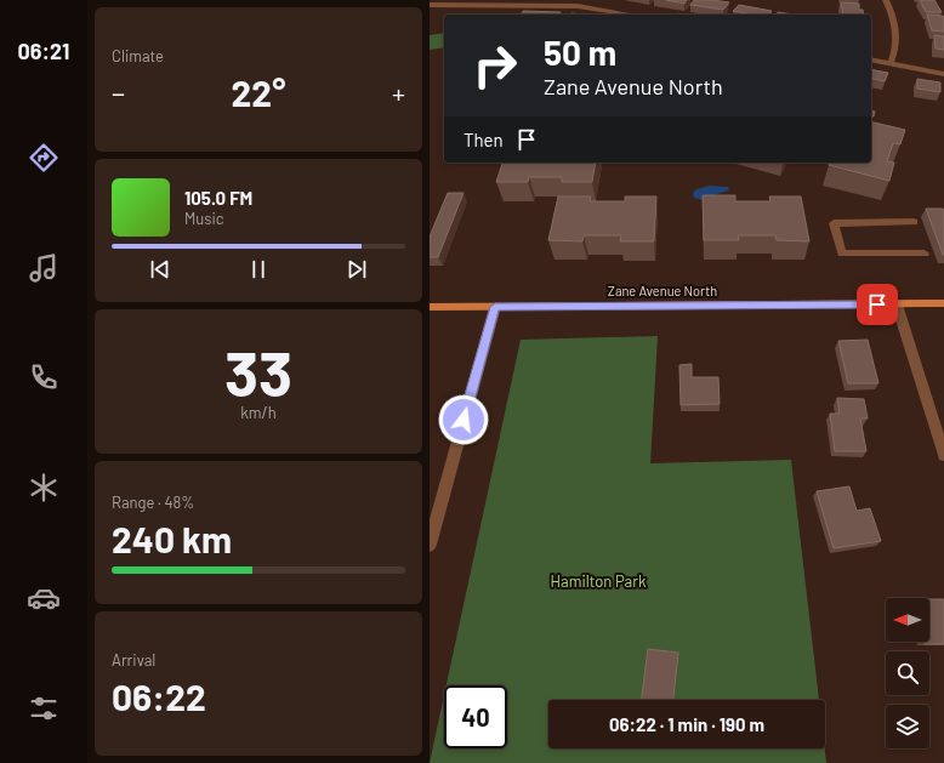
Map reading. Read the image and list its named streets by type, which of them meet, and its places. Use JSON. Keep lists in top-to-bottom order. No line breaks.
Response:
{"streets":{"main road":["Zane Avenue North"]},"parks":["Hamilton Park"],"north":"left","page":{"tabs":"06:21","tile":["Climate",["33","km/h"],["Range · 48%","240 km"],["Arrival","06:22"]],"turn":["50 m","Zane Avenue North"],"heat":["−","22°","+"],"then":"Then","song":["105.0 FM","Music"],"limit":"40","trip":"06:22 · 1 min · 190 m"}}
